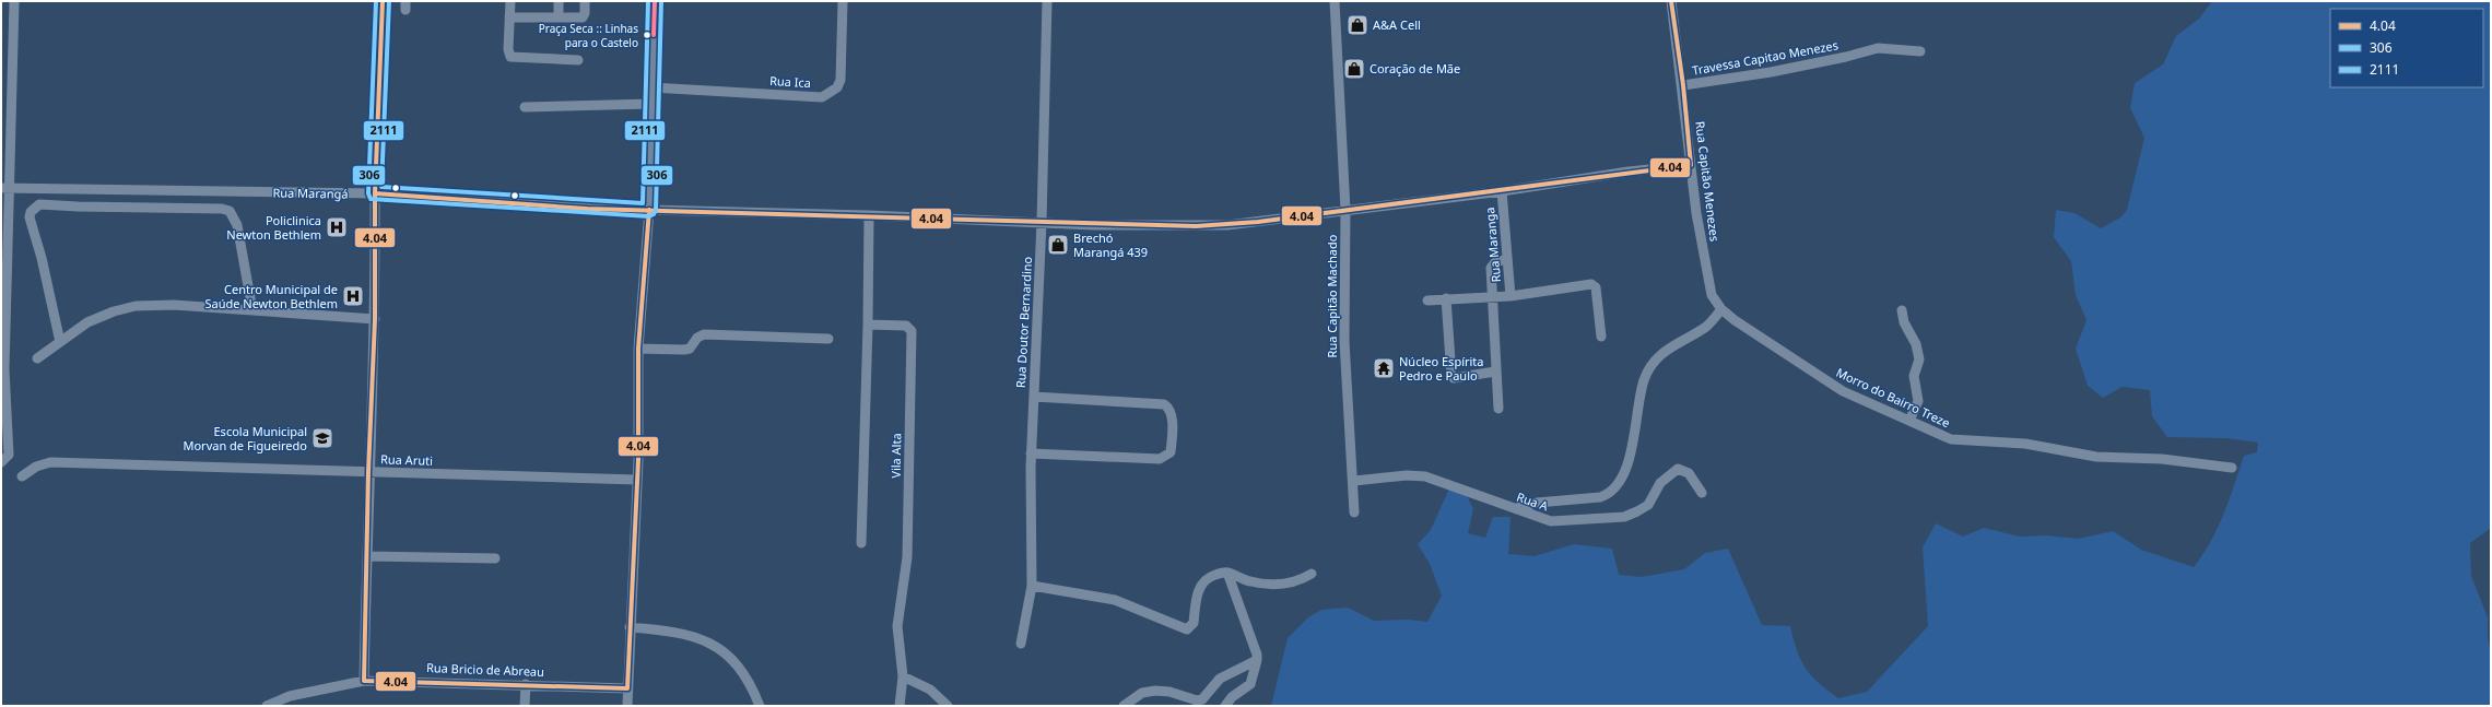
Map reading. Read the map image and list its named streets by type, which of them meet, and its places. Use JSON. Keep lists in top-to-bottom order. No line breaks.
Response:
{"streets":{"street":["Travessa Capitao Menezes","Rua Ica","Rua Capitão Menezes","Rua Marangá","Rua Maranga","Rua Capitão Machado","Rua Doutor Bernardino","Morro do Bairro Treze","Vila Alta","Rua Aruti","Rua A","Rua Bricio de Abreau"]},"crossings":[["Travessa Capitao Menezes","Rua Capitão Menezes"],["Rua Capitão Menezes","Rua Marangá"],["Rua Capitão Menezes","Morro do Bairro Treze"],["Rua Marangá","Rua Maranga"],["Rua Marangá","Rua Capitão Machado"],["Rua Marangá","Rua Doutor Bernardino"],["Rua Capitão Machado","Rua A"]],"places":{"shop":["A&A Cell","Coração de Mãe","Brechó Marangá 439"],"other":["Praça Seca :: Linhas para o Castelo"],"hospital":["Policlinica Newton Bethlem","Centro Municipal de Saúde Newton Bethlem"],"temple":["Núcleo Espírita Pedro e Paulo"],"school or university":["Escola Municipal Morvan de Figueiredo"]},"lines":["transit line 4.04","transit line 306","transit line 2111"],"legend":["4.04","306","2111"]}
